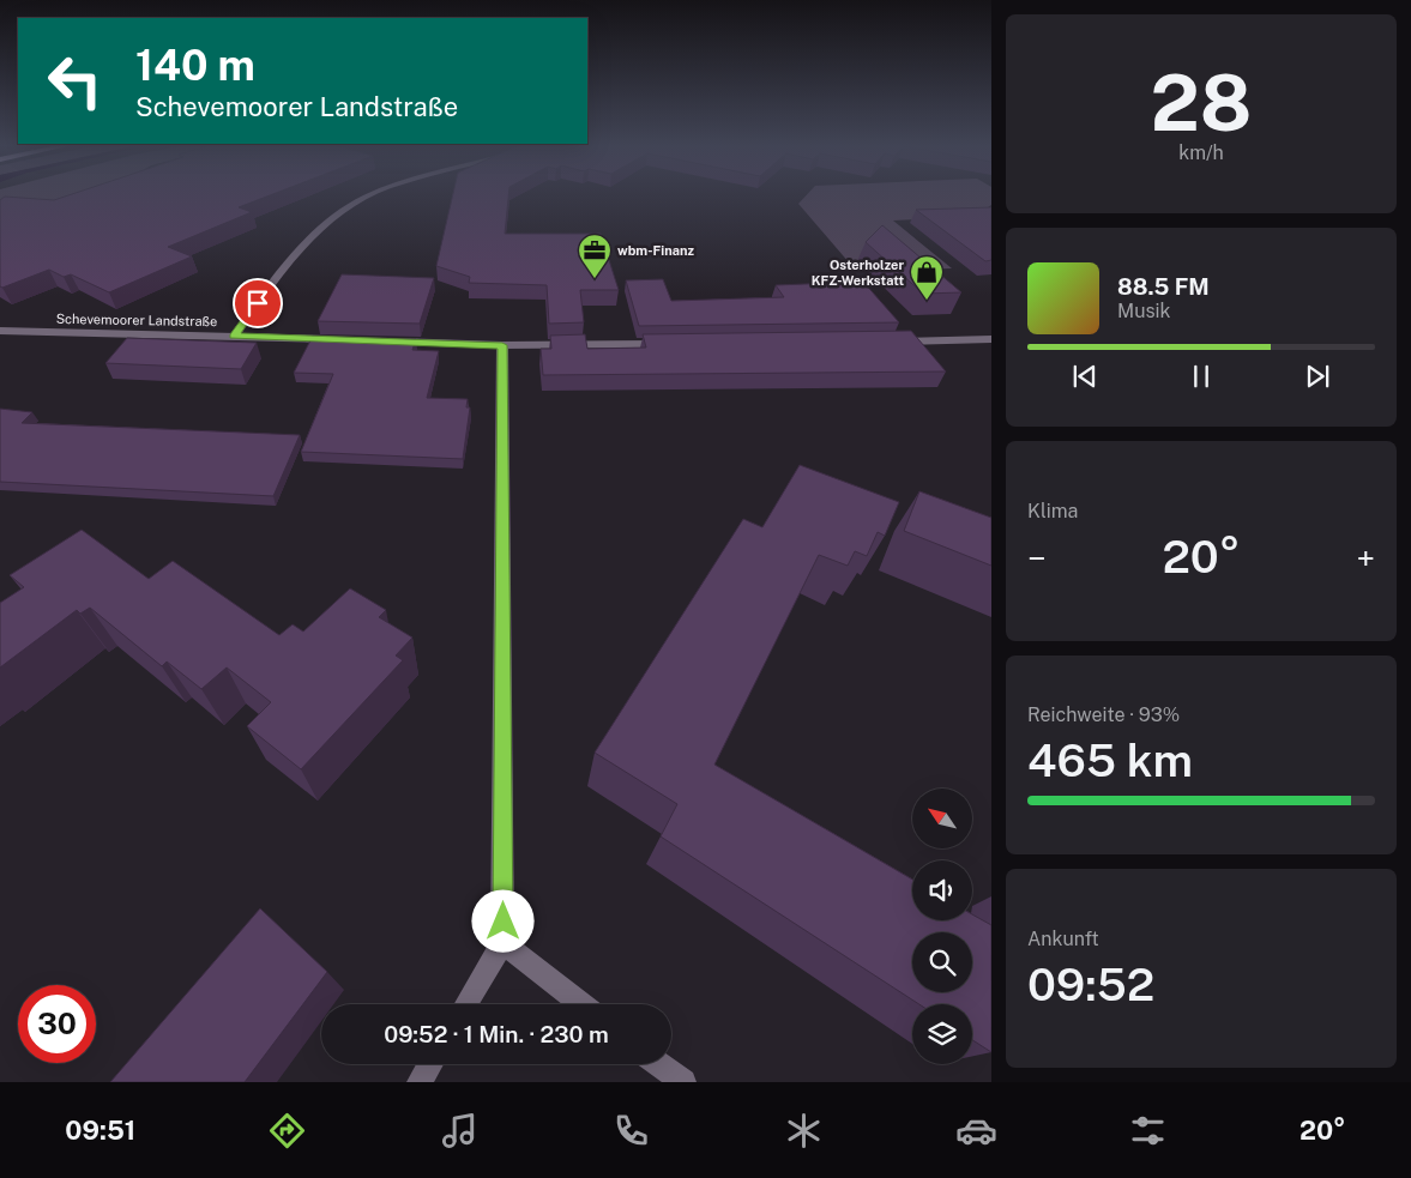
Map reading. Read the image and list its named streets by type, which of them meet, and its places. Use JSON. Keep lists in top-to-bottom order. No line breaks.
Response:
{"streets":{"street":["Schevemoorer Landstraße"]},"places":{"office":["wbm-Finanz"],"shop":["Osterholzer KFZ-Werkstatt"]},"north":"top left","page":{"tile":[["28","km/h"],"Klima",["Reichweite · 93%","465 km"],["Ankunft","09:52"]],"turn":["140 m","Schevemoorer Landstraße"],"song":["88.5 FM","Musik"],"heat":["−","20°","+"],"limit":"30","trip":"09:52 · 1 Min. · 230 m","tabs":["09:51","20°"]}}
